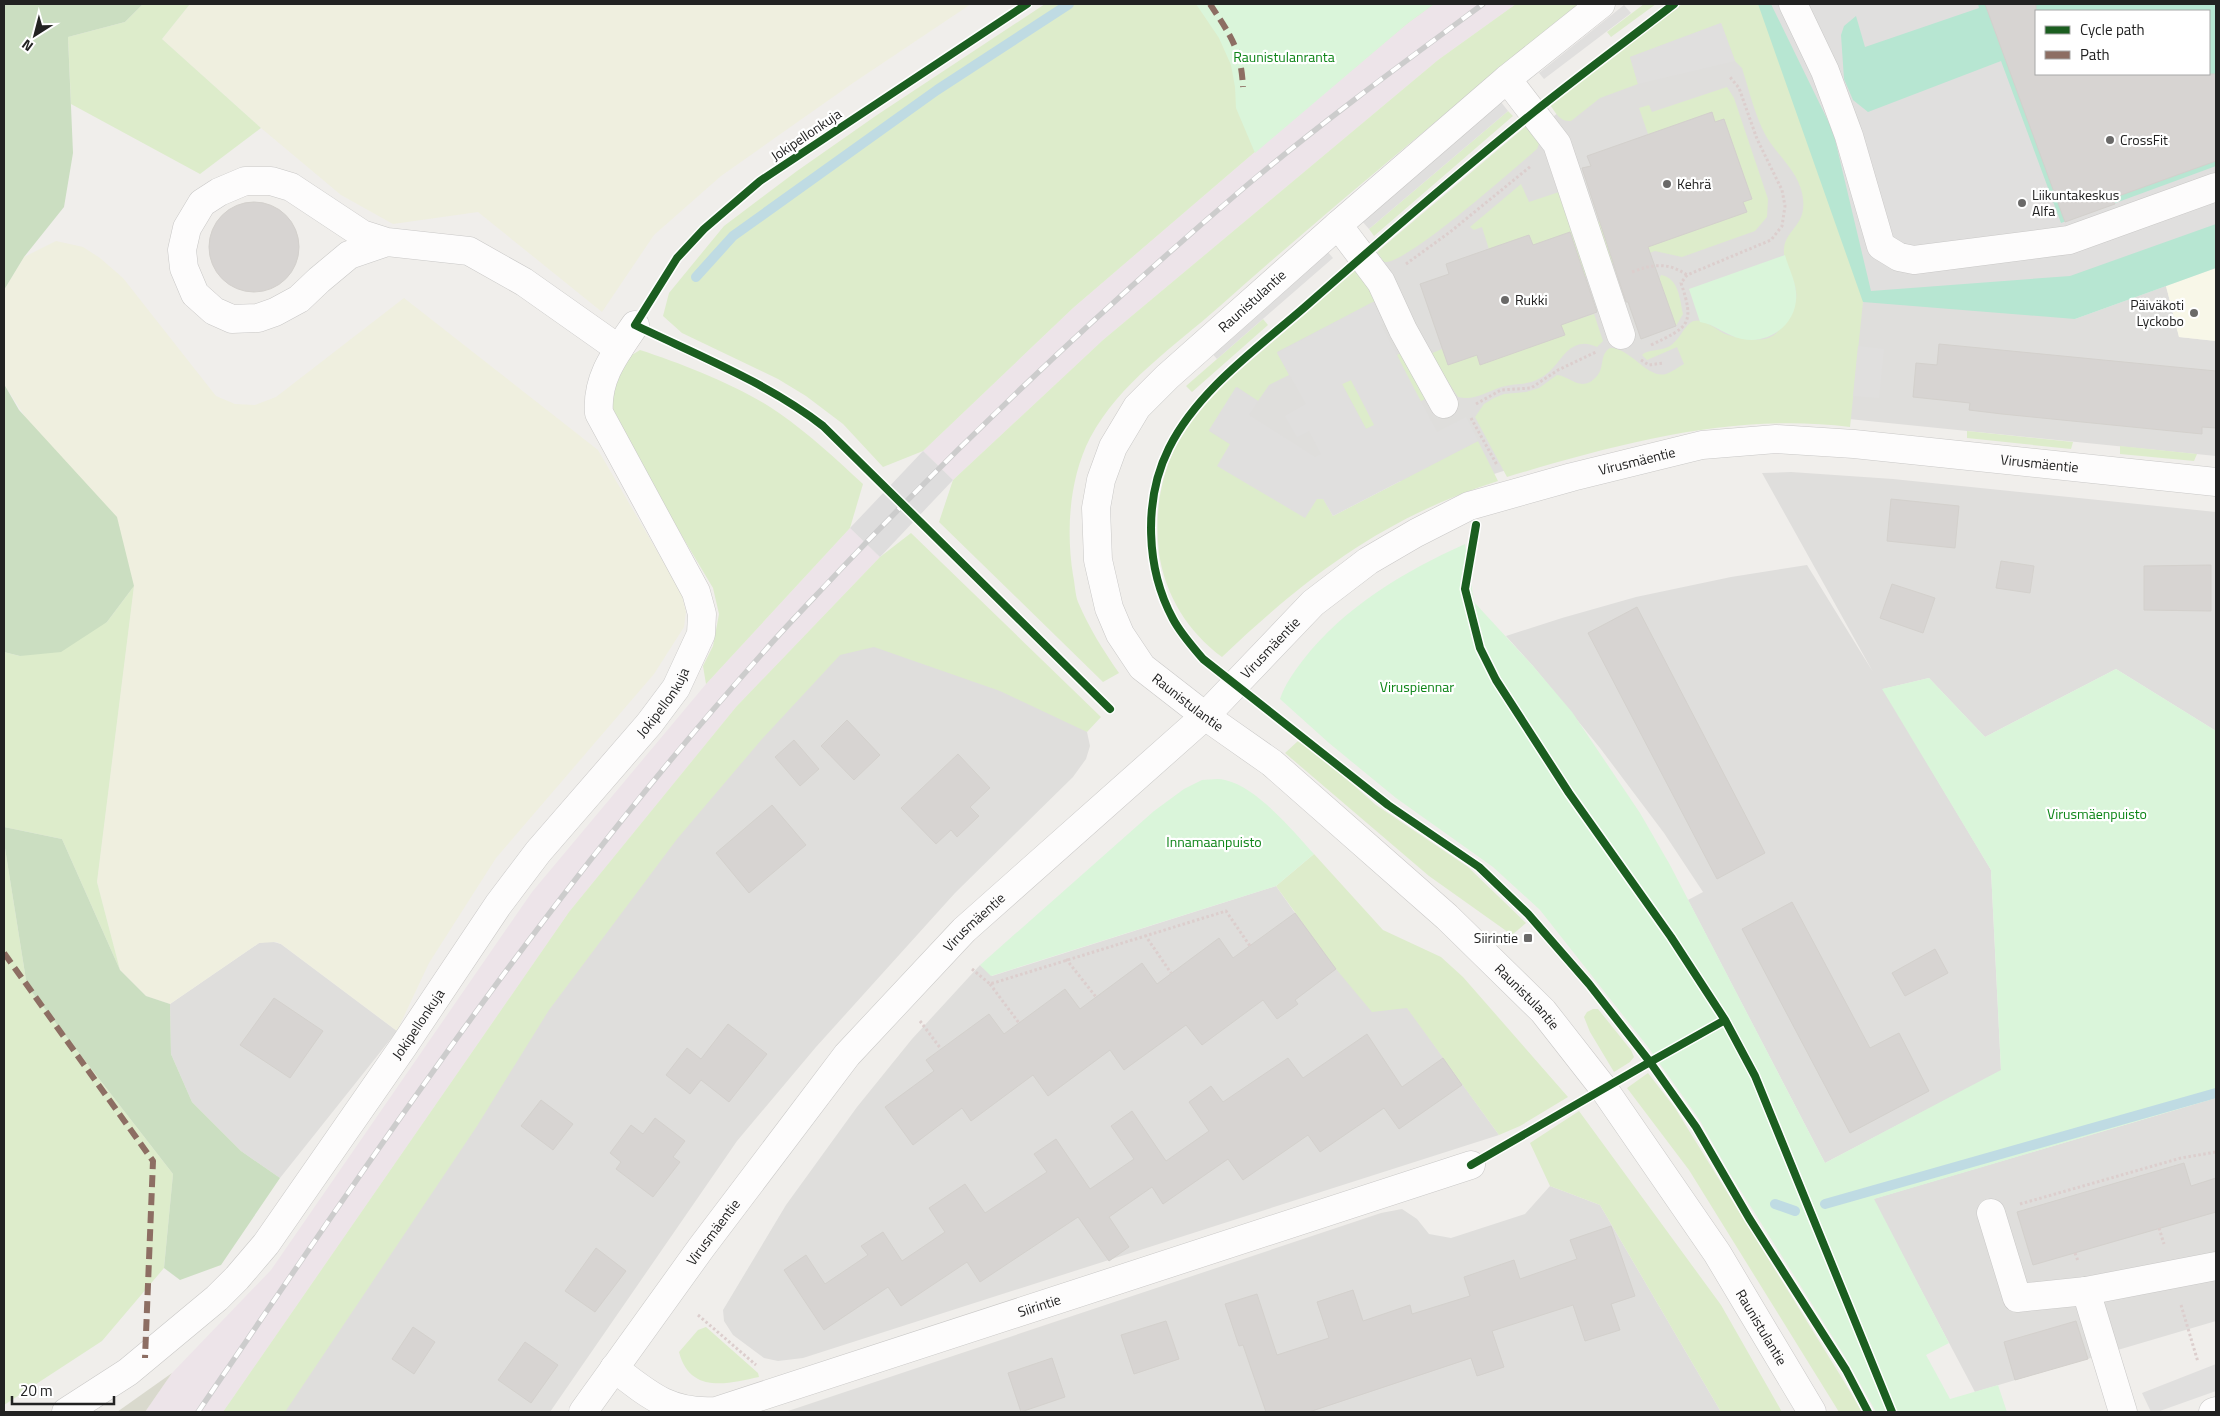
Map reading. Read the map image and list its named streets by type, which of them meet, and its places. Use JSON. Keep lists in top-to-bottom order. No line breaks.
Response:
{"streets":{"street":["Jokipellonkuja","Raunistulantie","Virusmäentie","Siirintie"]},"crossings":[["Raunistulantie","Virusmäentie"],["Virusmäentie","Siirintie"]],"parks":["Raunistulanranta","Viruspiennar","Virusmäenpuisto","Innamaanpuisto"],"places":{"other":["CrossFit","Kehrä","Liikuntakeskus Alfa","Rukki","Päiväkoti Lyckobo"],"transit":["Siirintie"]},"legend":["Cycle path","Path"],"scale_bar":"20 m","north":"bottom left"}
